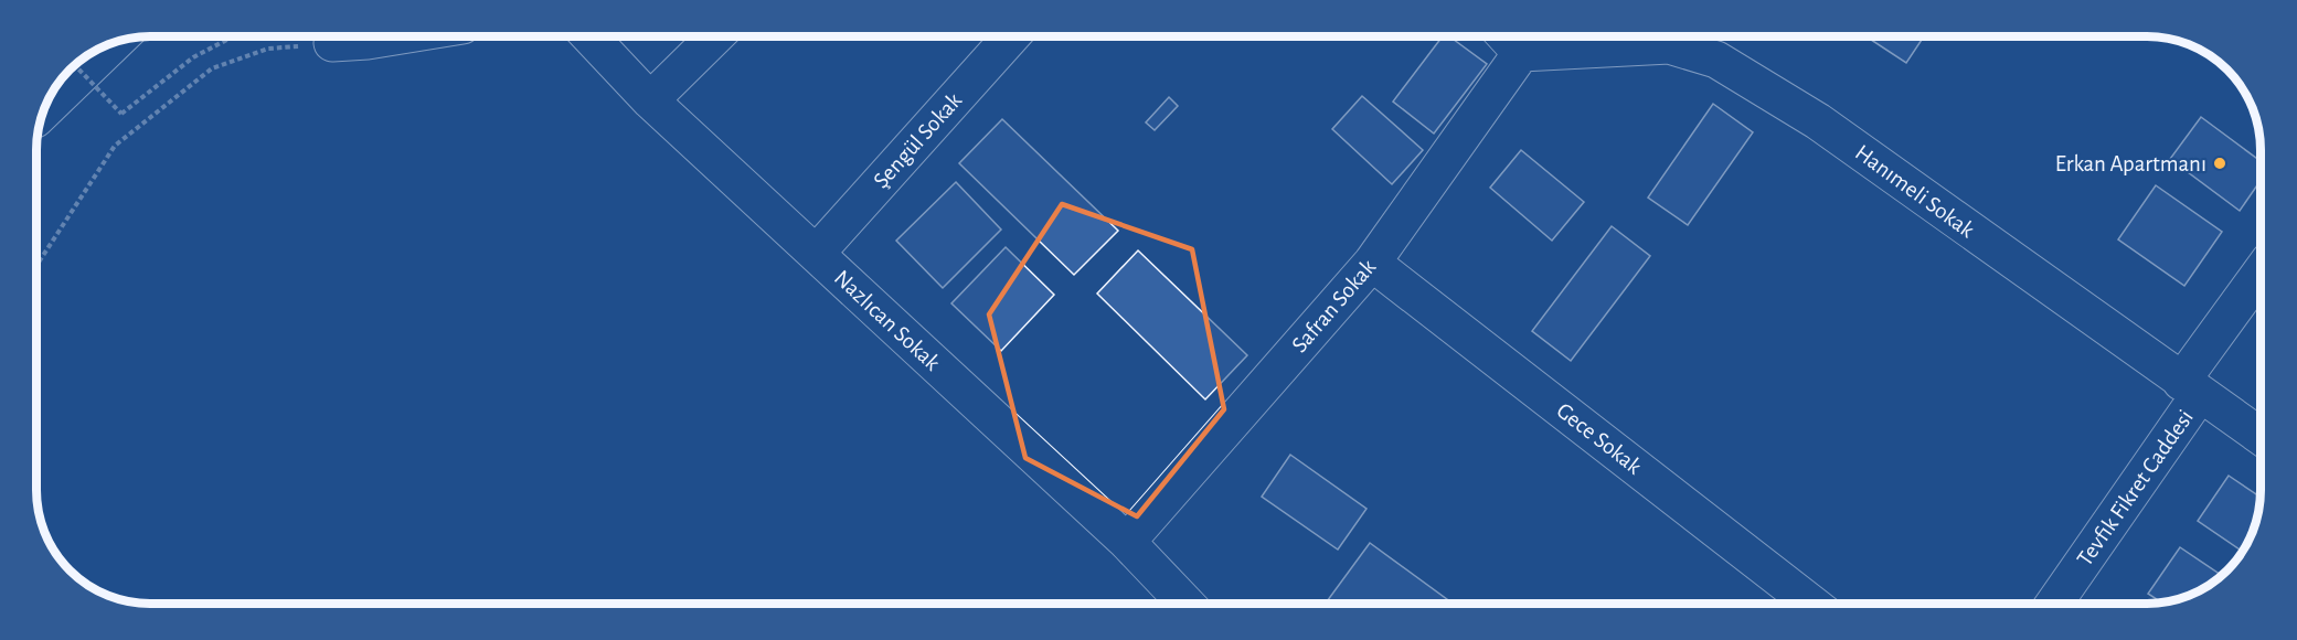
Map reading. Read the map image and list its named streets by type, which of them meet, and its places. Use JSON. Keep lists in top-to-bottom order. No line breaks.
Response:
{"streets":{"main road":["Şengül Sokak","Hanımeli Sokak","Safran Sokak","Nazlıcan Sokak","Gece Sokak","Tevfik Fikret Caddesi"]},"crossings":[["Şengül Sokak","Nazlıcan Sokak"],["Hanımeli Sokak","Safran Sokak"],["Hanımeli Sokak","Tevfik Fikret Caddesi"],["Safran Sokak","Nazlıcan Sokak"],["Safran Sokak","Gece Sokak"]],"places":["Erkan Apartmanı"]}
